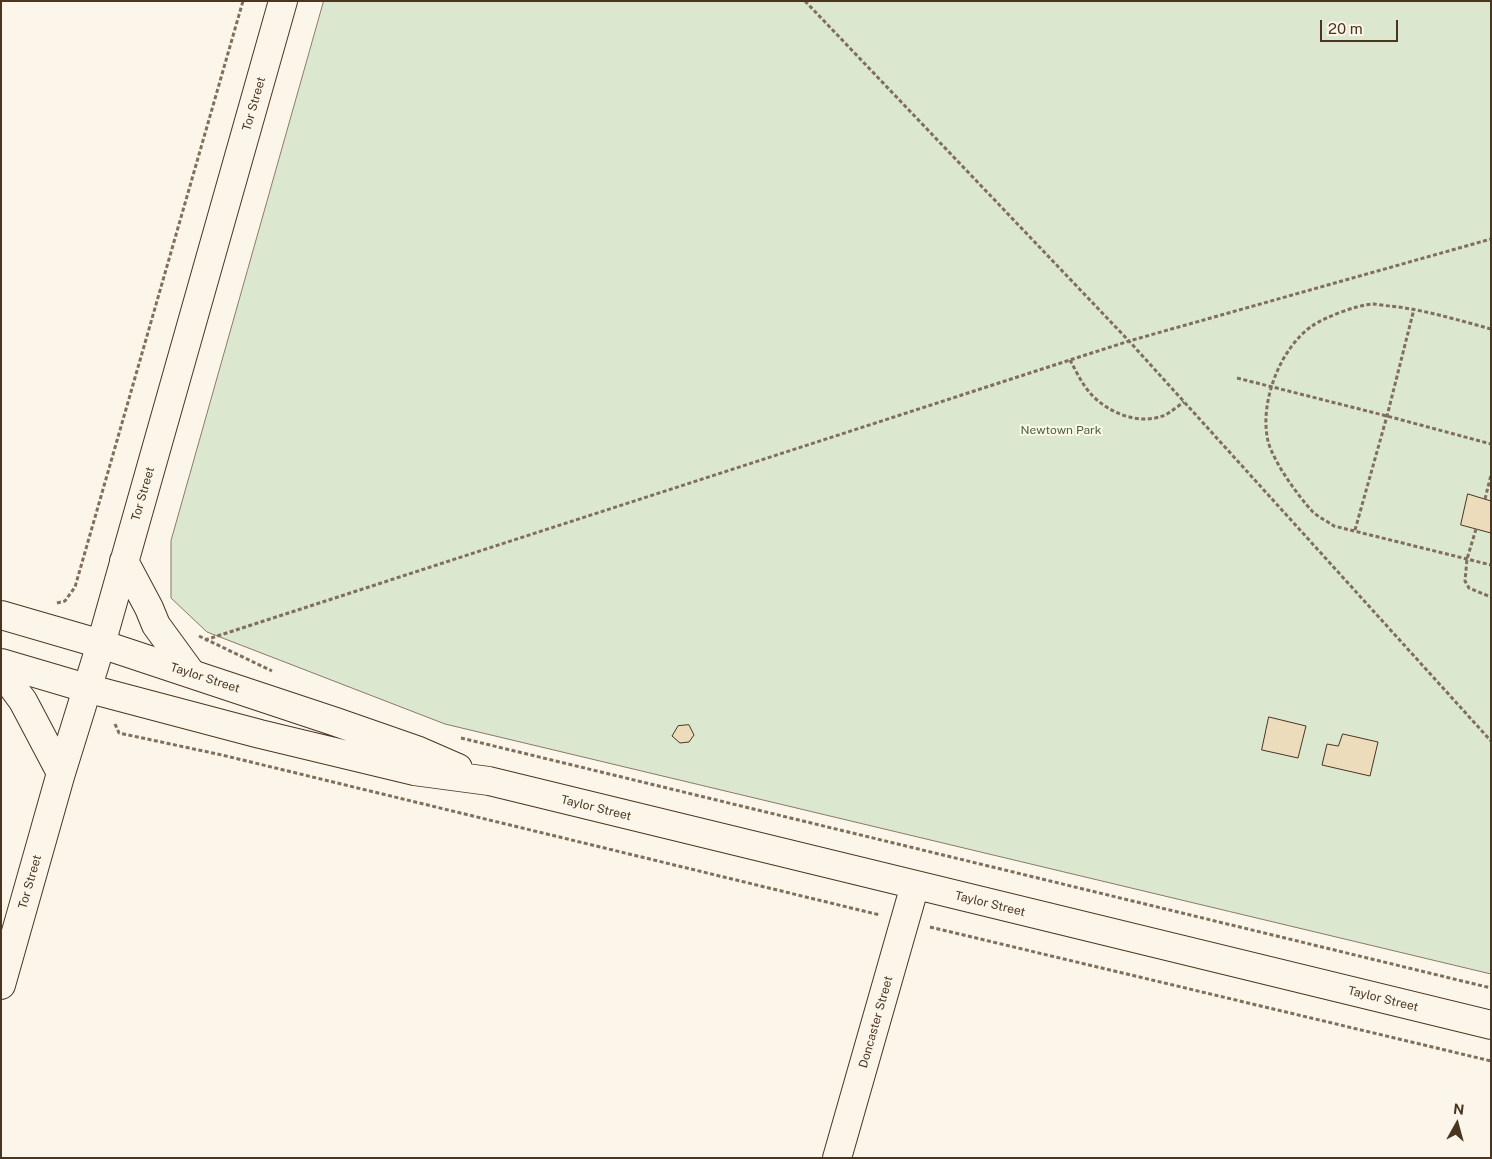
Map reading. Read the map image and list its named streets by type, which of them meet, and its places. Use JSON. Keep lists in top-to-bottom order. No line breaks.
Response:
{"streets":{"main road":["Tor Street","Taylor Street","Doncaster Street"]},"crossings":[["Tor Street","Taylor Street"],["Taylor Street","Doncaster Street"]],"parks":["Newtown Park"],"scale_bar":"20 m","north":"top"}
